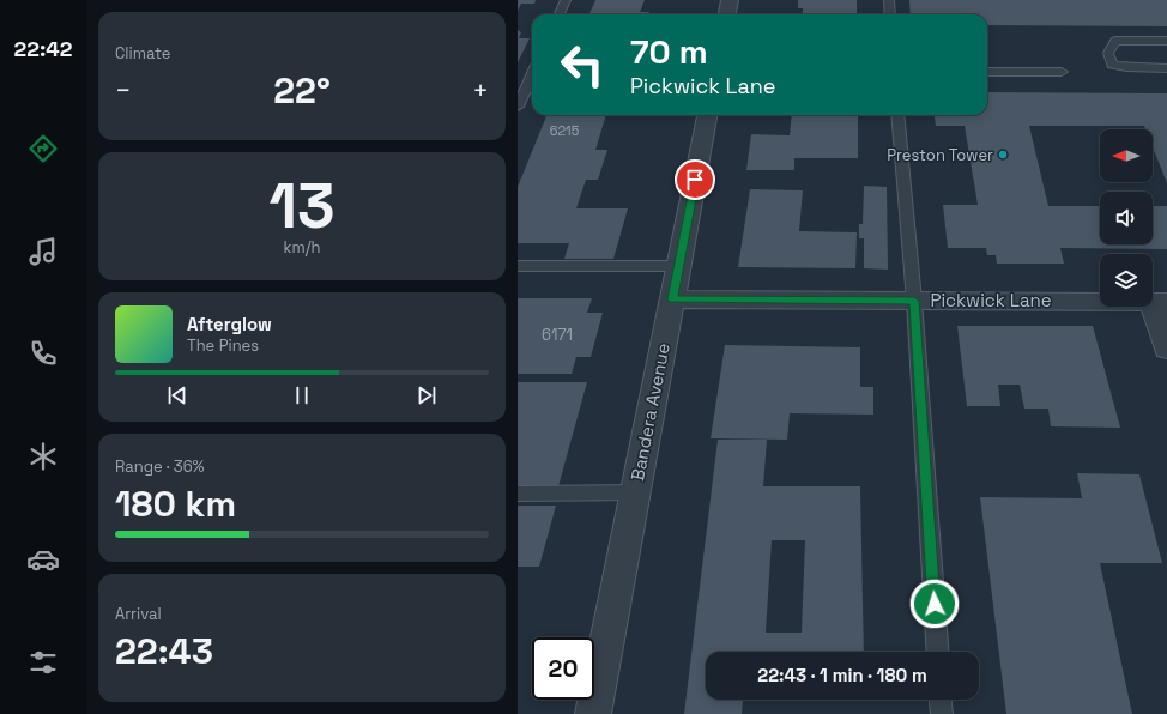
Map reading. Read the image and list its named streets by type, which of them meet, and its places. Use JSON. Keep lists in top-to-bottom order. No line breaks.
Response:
{"streets":{"street":["Pickwick Lane","Bandera Avenue"]},"crossings":[["Pickwick Lane","Bandera Avenue"]],"places":["Preston Tower"],"house_numbers":["6215","6171"],"north":"left","page":{"tabs":"22:42","tile":["Climate",["13","km/h"],["Range · 36%","180 km"],["Arrival","22:43"]],"turn":["70 m","Pickwick Lane"],"heat":["−","22°","+"],"song":["Afterglow","The Pines"],"limit":"20","trip":"22:43 · 1 min · 180 m"}}
